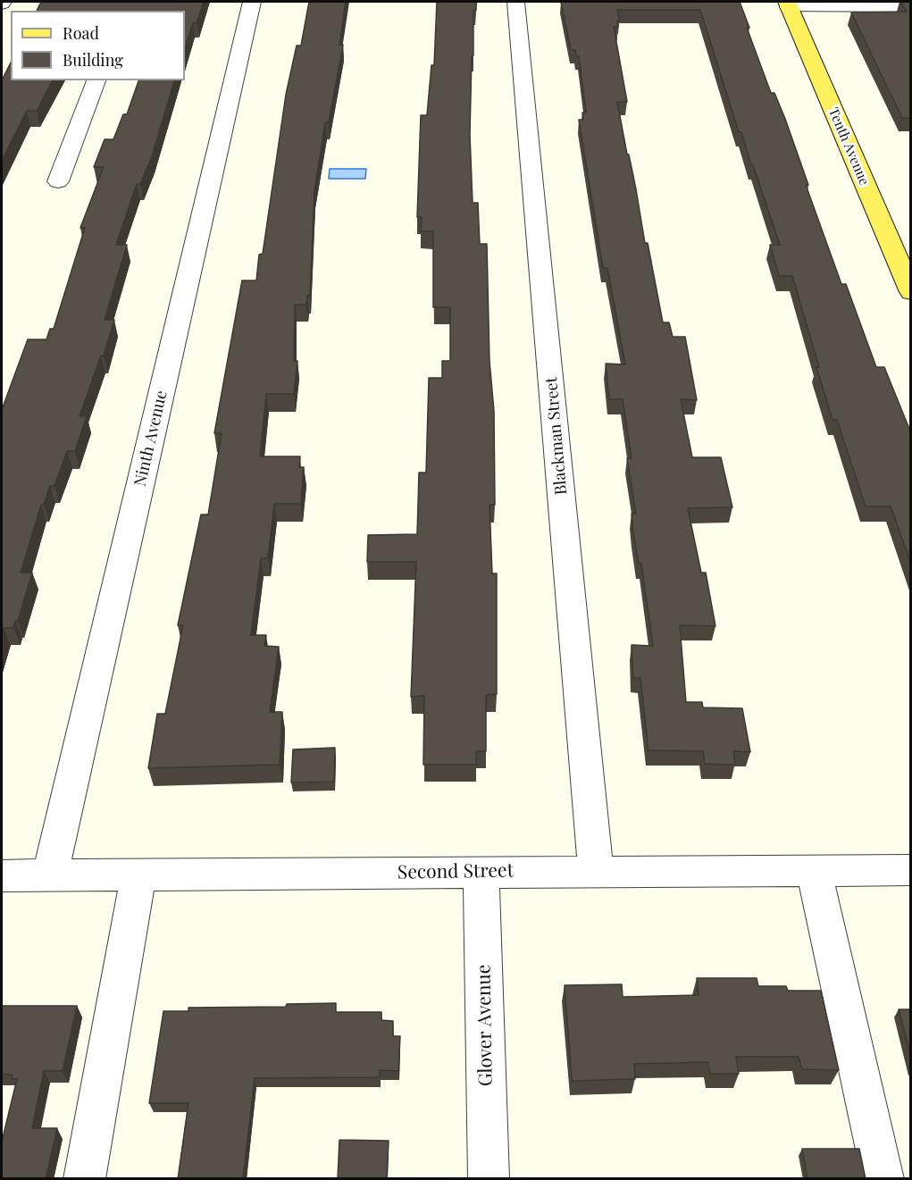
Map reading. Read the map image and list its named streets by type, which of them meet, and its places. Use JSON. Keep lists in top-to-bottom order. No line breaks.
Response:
{"streets":{"main road":["Tenth Avenue"],"street":["Blackman Street","Ninth Avenue","Second Street","Glover Avenue"]},"crossings":[["Blackman Street","Second Street"],["Ninth Avenue","Second Street"],["Second Street","Glover Avenue"]],"legend":["Road","Building"]}
